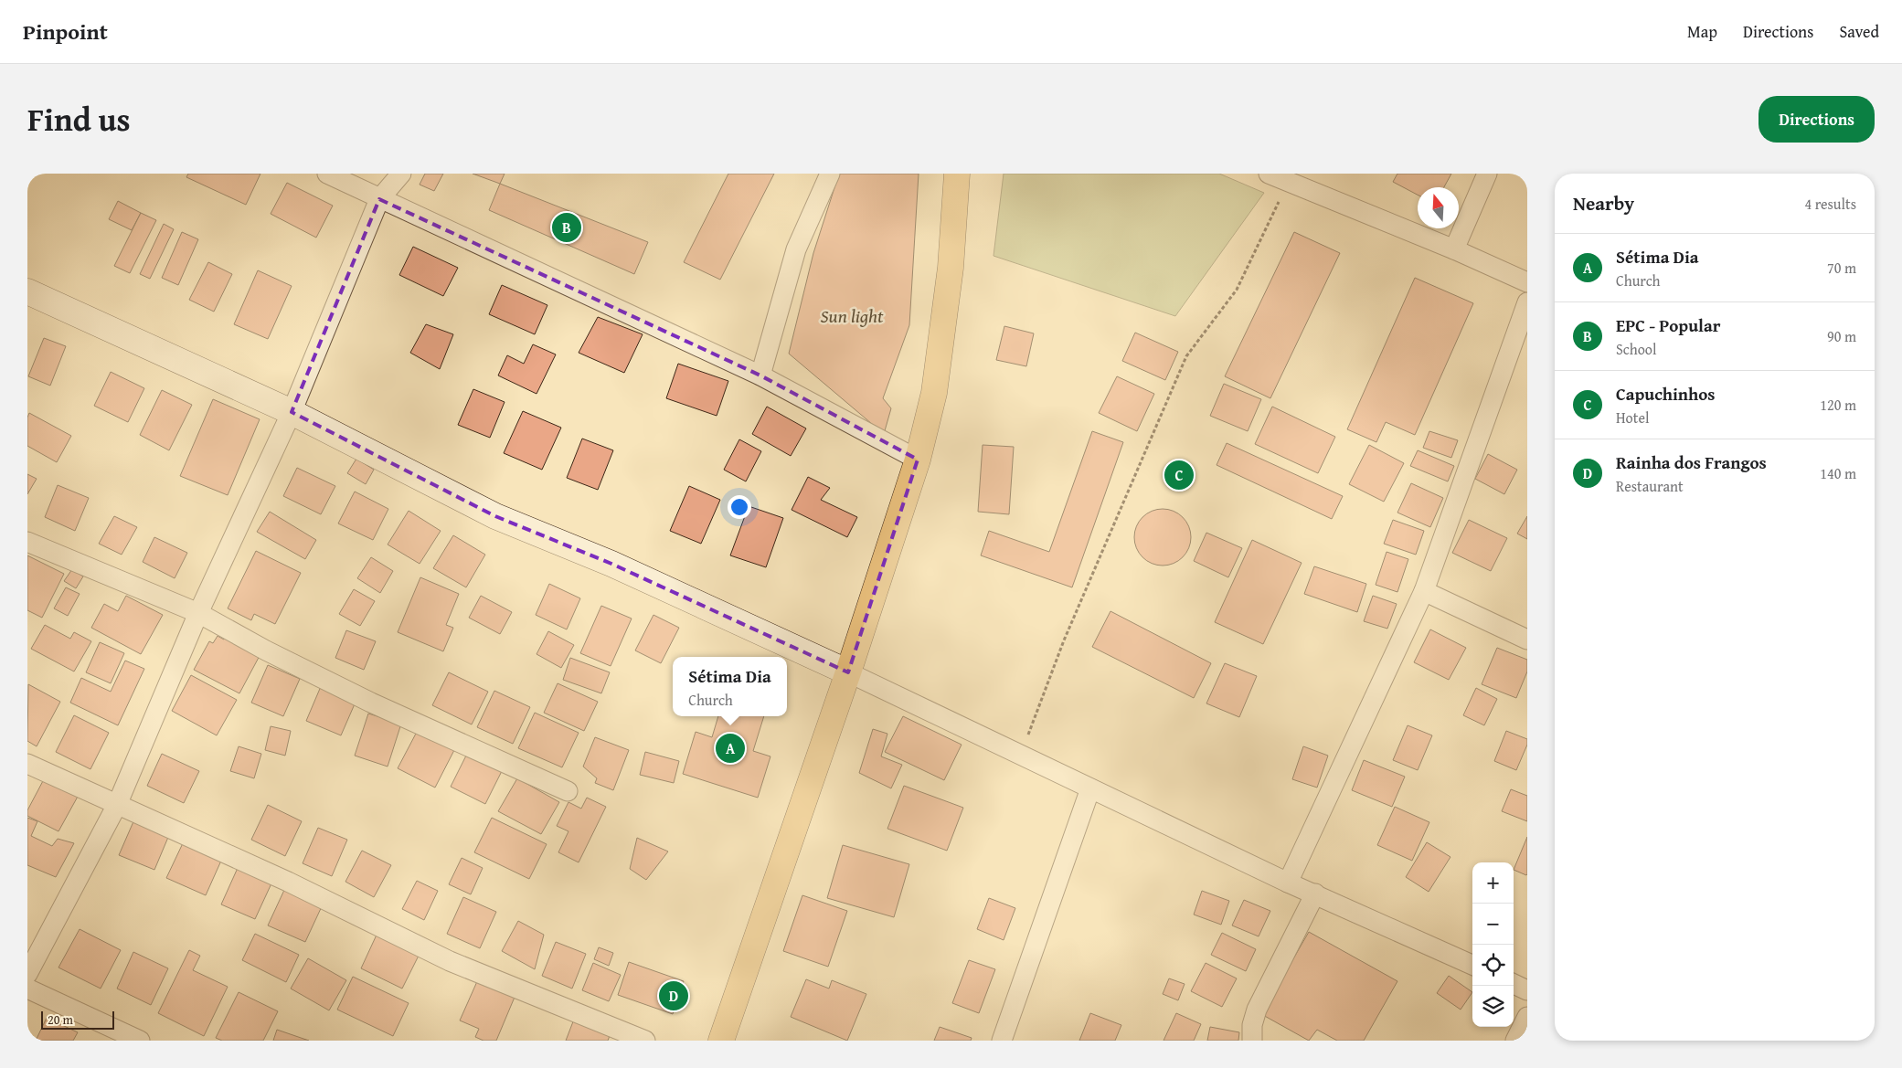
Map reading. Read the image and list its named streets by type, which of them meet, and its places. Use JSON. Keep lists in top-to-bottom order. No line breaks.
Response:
{"parks":["Sun light"],"scale_bar":"20 m","north":"top","page":{"header":"Pinpoint","nav":["Map","Directions","Saved"],"title":"Find us","buttons":"Directions","heading":["Nearby","4 results"],"pins":["B","C","A","D"],"list":[{"mark":"A","name":"Sétima Dia","note":"Church","value":"70 m"},{"mark":"B","name":"EPC - Popular","note":"School","value":"90 m"},{"mark":"C","name":"Capuchinhos","note":"Hotel","value":"120 m"},{"mark":"D","name":"Rainha dos Frangos","note":"Restaurant","value":"140 m"}],"popup":["Sétima Dia","Church"],"map_buttons":["+","−"],"scale":"20 m"}}
